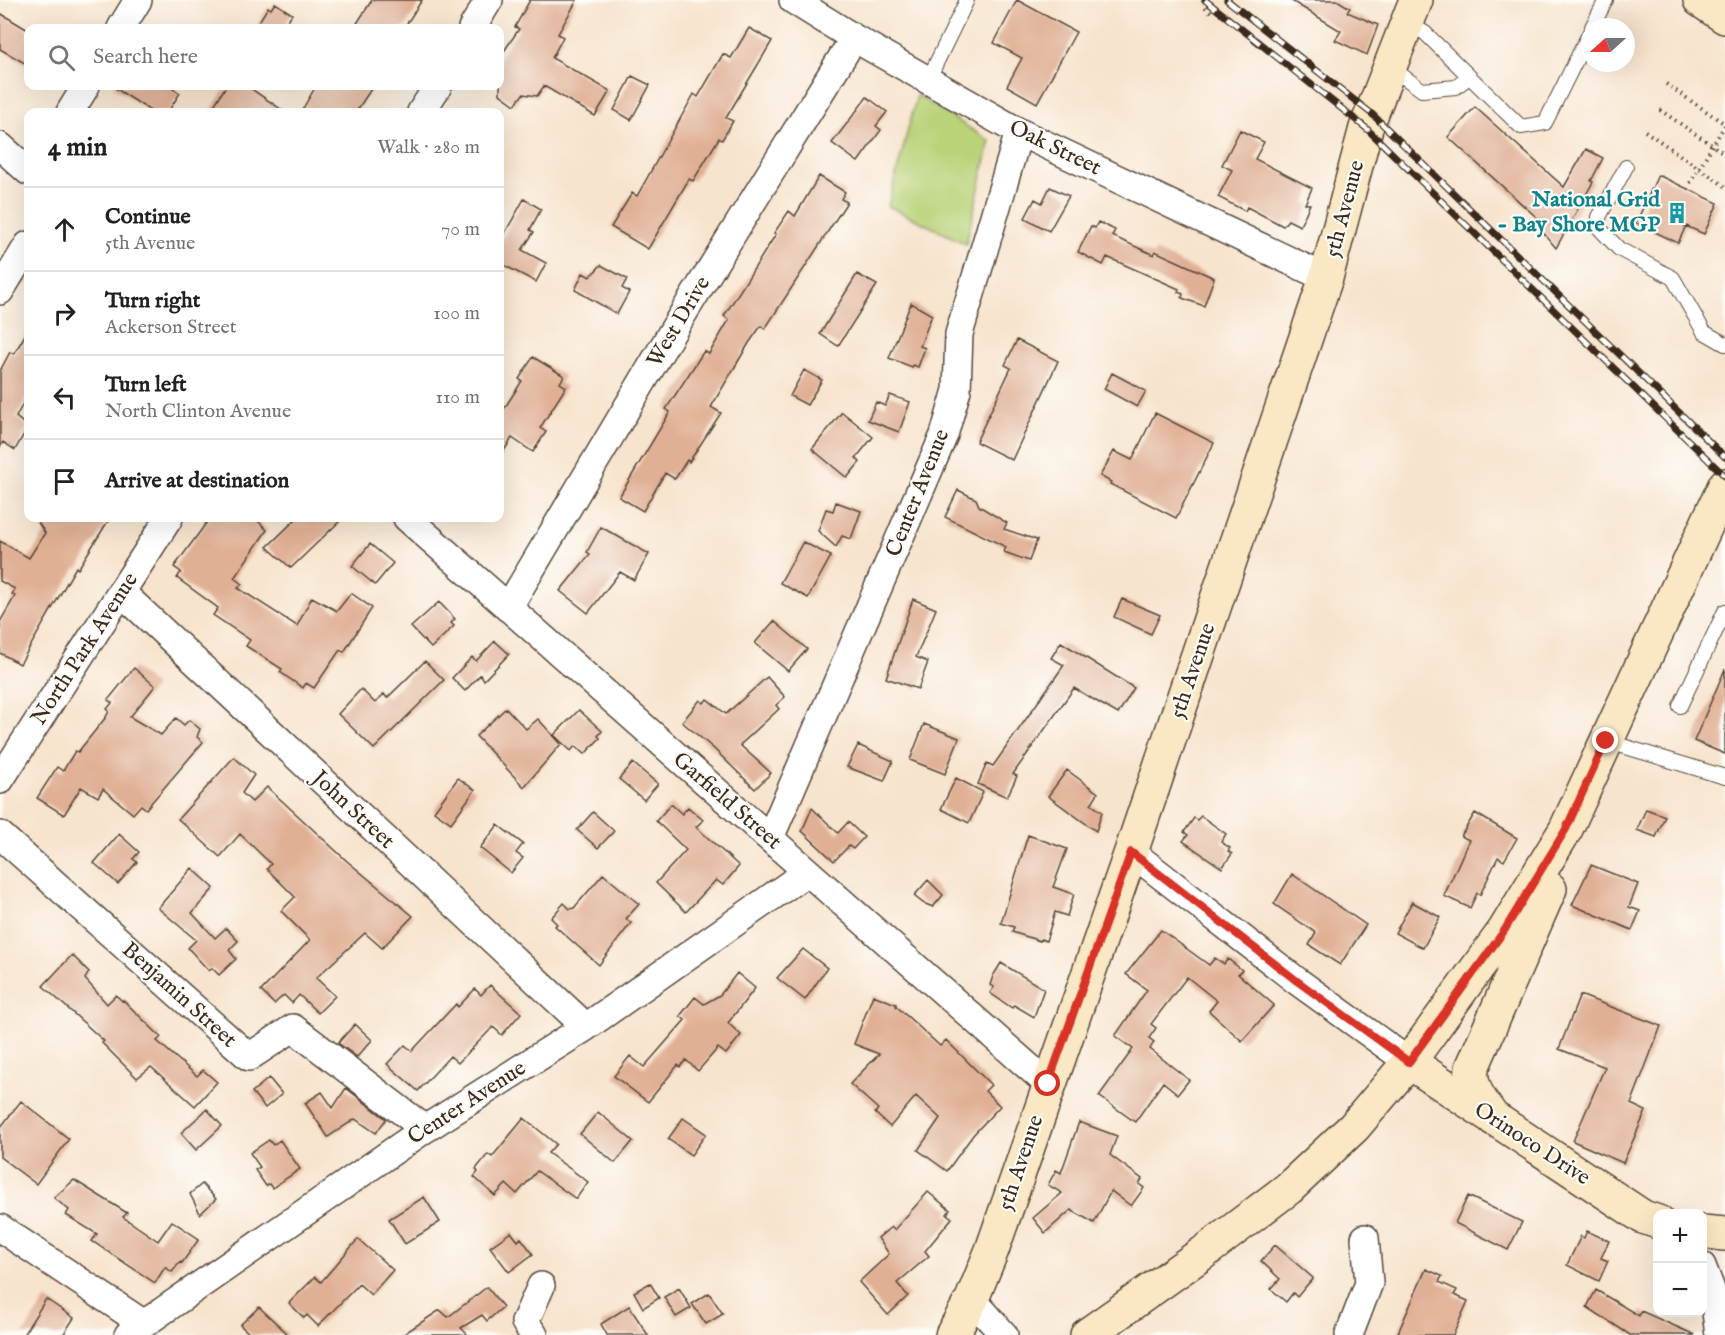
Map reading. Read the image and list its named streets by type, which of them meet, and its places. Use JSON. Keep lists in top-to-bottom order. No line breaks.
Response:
{"streets":{"main road":["5th Avenue","Orinoco Drive"],"street":["Oak Street","West Drive","Center Avenue","North Park Avenue","Garfield Street","John Street","Benjamin Street"]},"crossings":[["Oak Street","5th Avenue"],["Oak Street","West Drive"],["Oak Street","Center Avenue"],["5th Avenue","Garfield Street"],["West Drive","Garfield Street"],["Center Avenue","Garfield Street"],["Center Avenue","John Street"],["Center Avenue","Benjamin Street"],["North Park Avenue","John Street"]],"places":{"building":["National Grid - Bay Shore MGP"]},"north":"left","page":{"search":"Search here","heading":["4 min","Walk · 280 m"],"list":[["Continue","5th Avenue","70 m"],["Turn right","Ackerson Street","100 m"],["Turn left","North Clinton Avenue","110 m"],"Arrive at destination"],"map_buttons":["+","−"]}}
